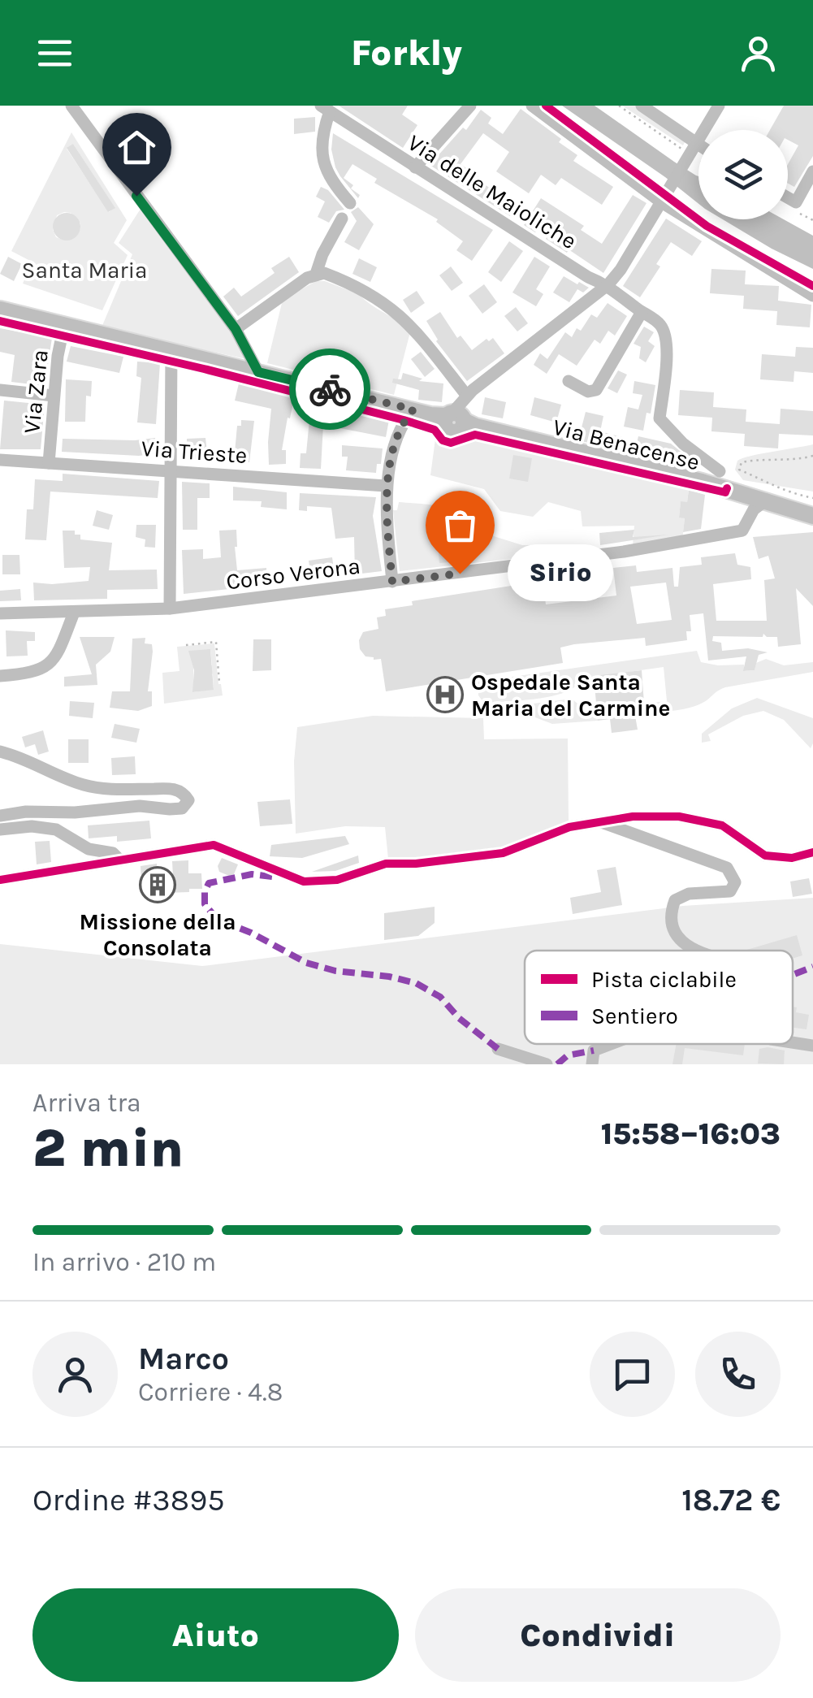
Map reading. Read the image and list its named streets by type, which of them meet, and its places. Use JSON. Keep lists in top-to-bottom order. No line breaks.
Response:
{"streets":{"main road":["Via Benacense"],"street":["Via delle Maioliche","Via Zara","Via Trieste","Corso Verona"]},"crossings":[["Via Zara","Via Benacense"],["Via Zara","Via Trieste"],["Via Benacense","Corso Verona"]],"parks":["Santa Maria"],"places":{"other":["Sirio"],"hospital":["Ospedale Santa Maria del Carmine"],"building":["Missione della Consolata"]},"legend":["Pista ciclabile","Sentiero"],"page":{"header":"Forkly","bubble":"Sirio","heading":["2 min","Arriva tra","15:58–16:03"],"panel":["Marco","Corriere · 4.8","Ordine #3895","18.72 €"],"bar":"In arrivo · 210 m","buttons":["Aiuto","Condividi"]}}
